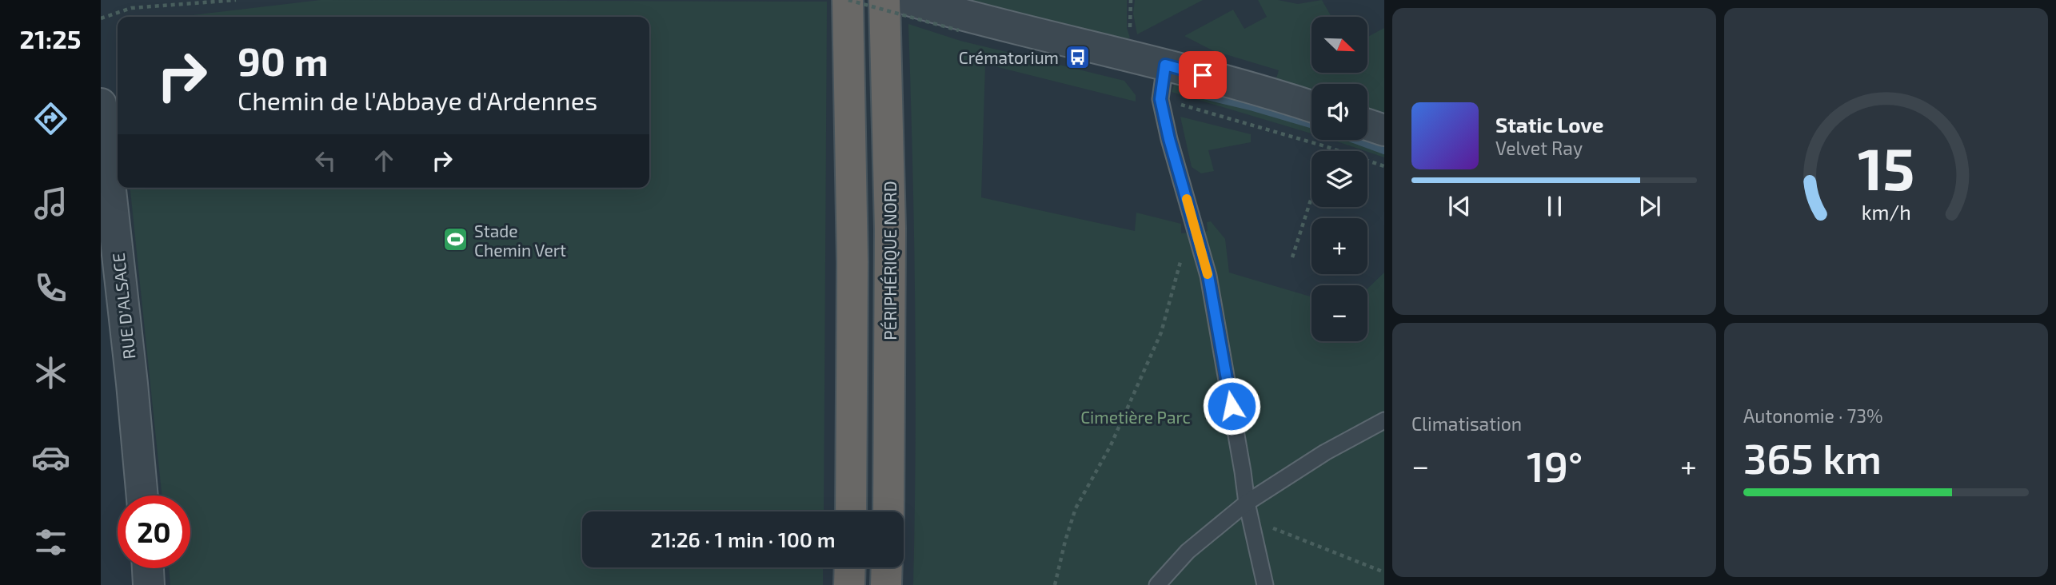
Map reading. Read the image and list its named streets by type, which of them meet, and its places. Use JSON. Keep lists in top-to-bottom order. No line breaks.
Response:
{"streets":{"highway":["PÉRIPHÉRIQUE NORD"],"street":["RUE D'ALSACE"]},"parks":["Cimetière Parc"],"places":{"bus stop":["Crématorium"],"sports":["Stade Chemin Vert"]},"north":"bottom right","page":{"tabs":"21:25","map_buttons":["+","−"],"turn":["90 m","Chemin de l'Abbaye d'Ardennes"],"song":["Static Love","Velvet Ray"],"tile":["Climatisation",["Autonomie · 73%","365 km"]],"heat":["−","19°","+"],"limit":"20","trip":"21:26 · 1 min · 100 m","gauge":["15","km/h"]}}
